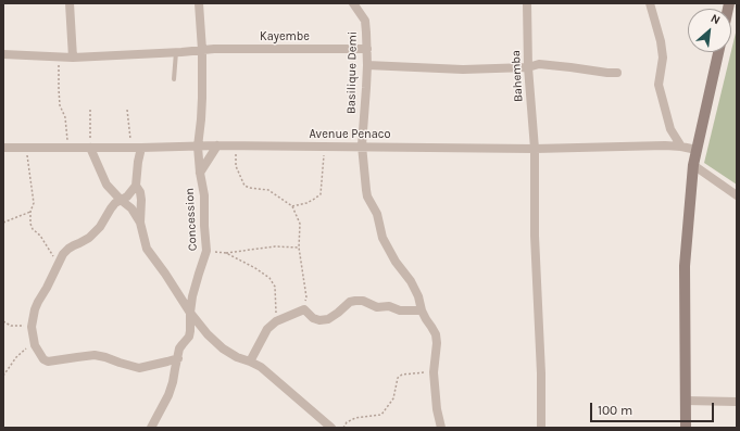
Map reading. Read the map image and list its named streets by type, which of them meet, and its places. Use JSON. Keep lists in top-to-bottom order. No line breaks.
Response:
{"streets":{"street":["Kayembe","Basilique Demi","Bahemba","Avenue Penaco","Concession"]},"crossings":[["Kayembe","Basilique Demi"],["Kayembe","Concession"],["Basilique Demi","Avenue Penaco"],["Bahemba","Avenue Penaco"],["Avenue Penaco","Concession"]],"scale_bar":"100 m","north":"top right"}
